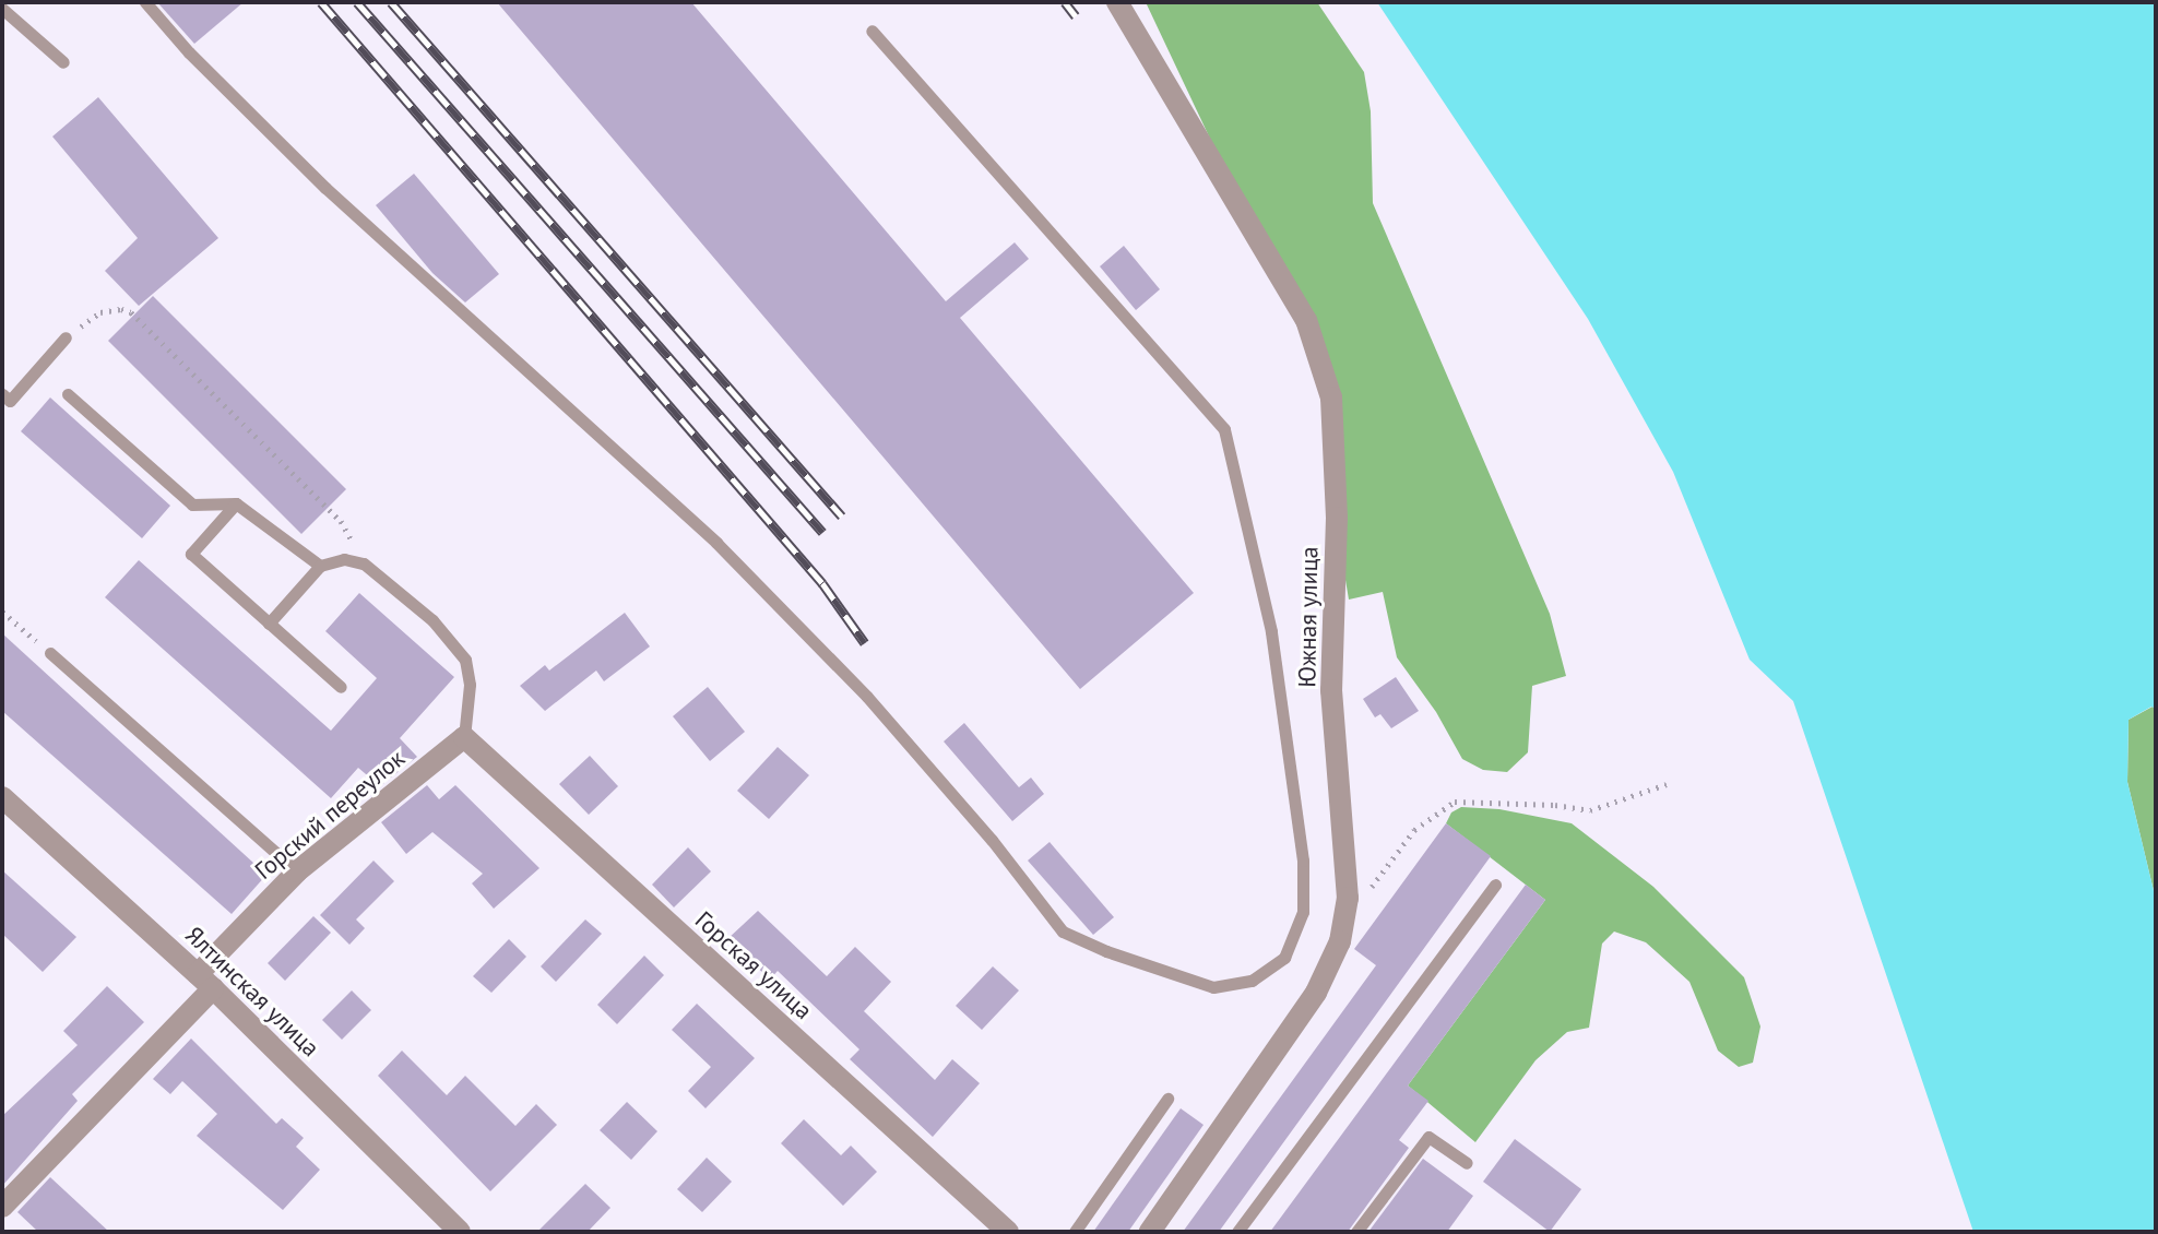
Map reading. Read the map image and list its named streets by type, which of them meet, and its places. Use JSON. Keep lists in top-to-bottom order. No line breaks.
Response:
{"streets":{"street":["Южная улица","Горский переулок","Горская улица","Ялтинская улица"]},"crossings":[["Горский переулок","Горская улица"],["Горский переулок","Ялтинская улица"]]}
